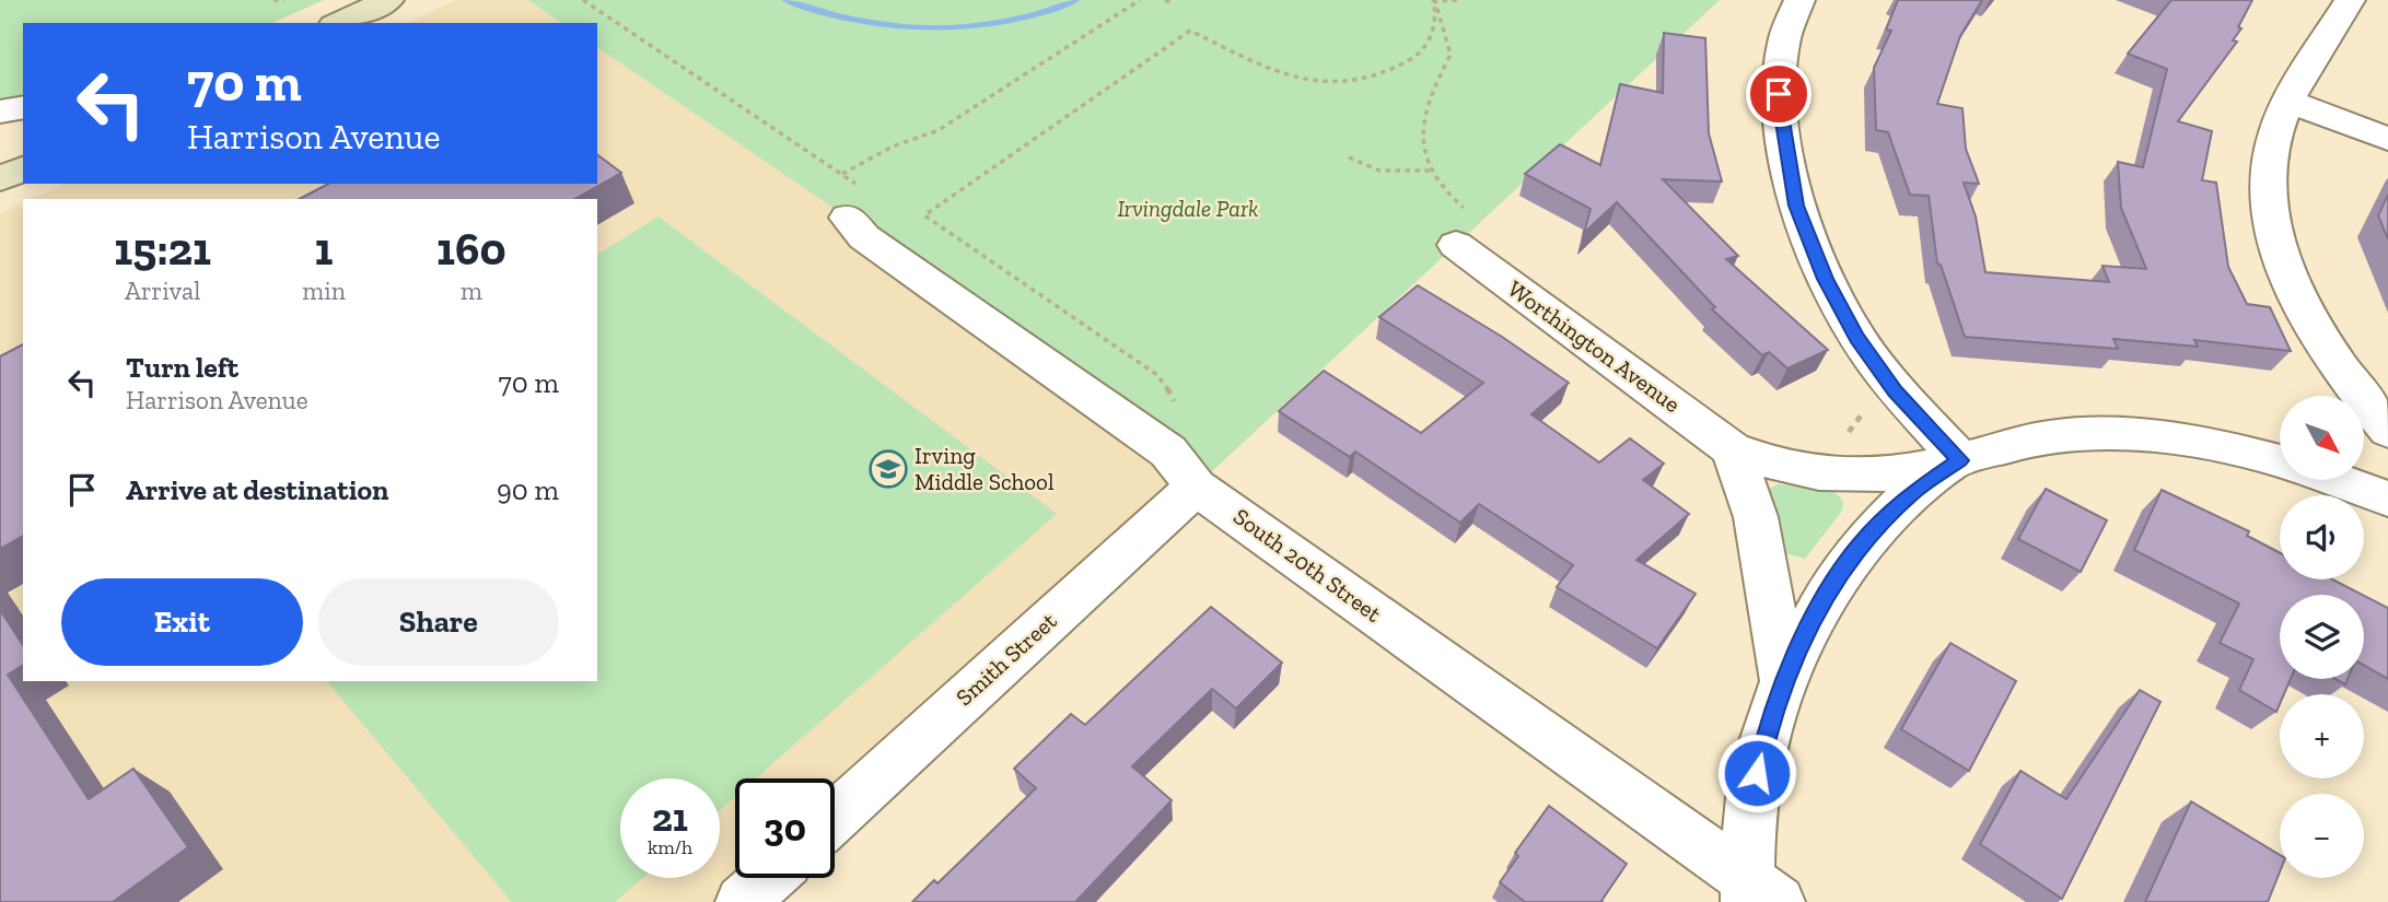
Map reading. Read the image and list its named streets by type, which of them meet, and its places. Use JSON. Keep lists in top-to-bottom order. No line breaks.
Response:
{"streets":{"street":["Worthington Avenue","South 20th Street","Smith Street"]},"crossings":[["South 20th Street","Smith Street"]],"parks":["Irvingdale Park"],"places":{"school or university":["Irving Middle School"]},"north":"bottom right","page":{"turn":["70 m","Harrison Avenue"],"eta":["15:21","Arrival","1","min","160","m"],"list":[{"name":"Turn left","note":"Harrison Avenue","value":"70 m"},{"name":"Arrive at destination","value":"90 m"}],"map_buttons":["+","−"],"buttons":["Exit","Share"],"speed":"21 km/h","limit":"30"}}
